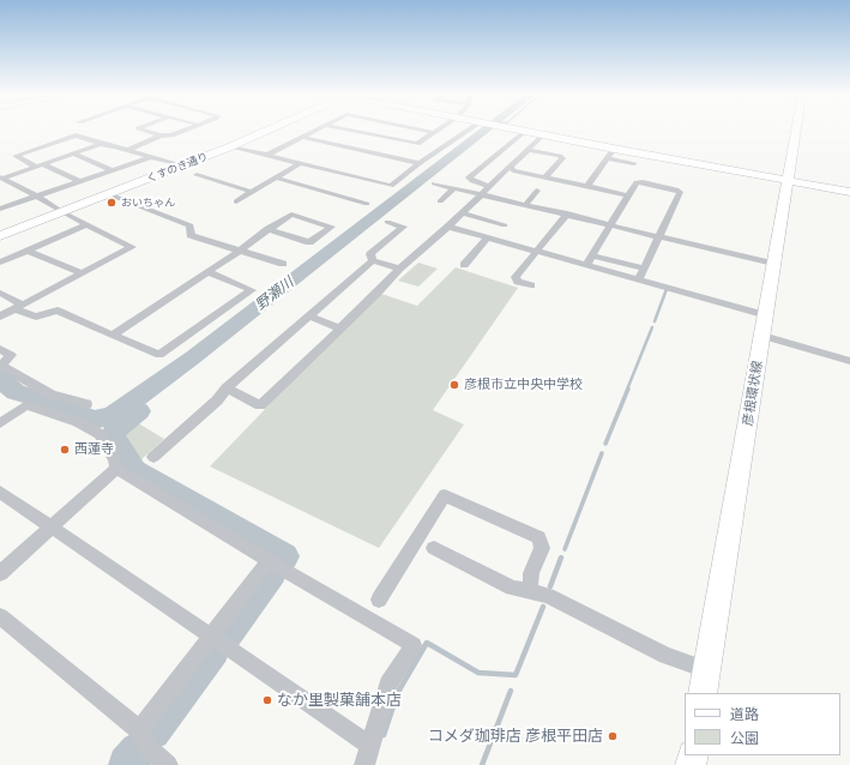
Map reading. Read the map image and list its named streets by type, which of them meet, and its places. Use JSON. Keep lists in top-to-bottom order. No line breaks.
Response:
{"streets":{"street":["くすのき通り","彦根環状線"]},"water":["野瀬川"],"places":["おいちゃん","彦根市立中央中学校","西蓮寺","なか里製菓舗本店","コメダ珈琲店 彦根平田店"],"legend":["道路","公園"]}
